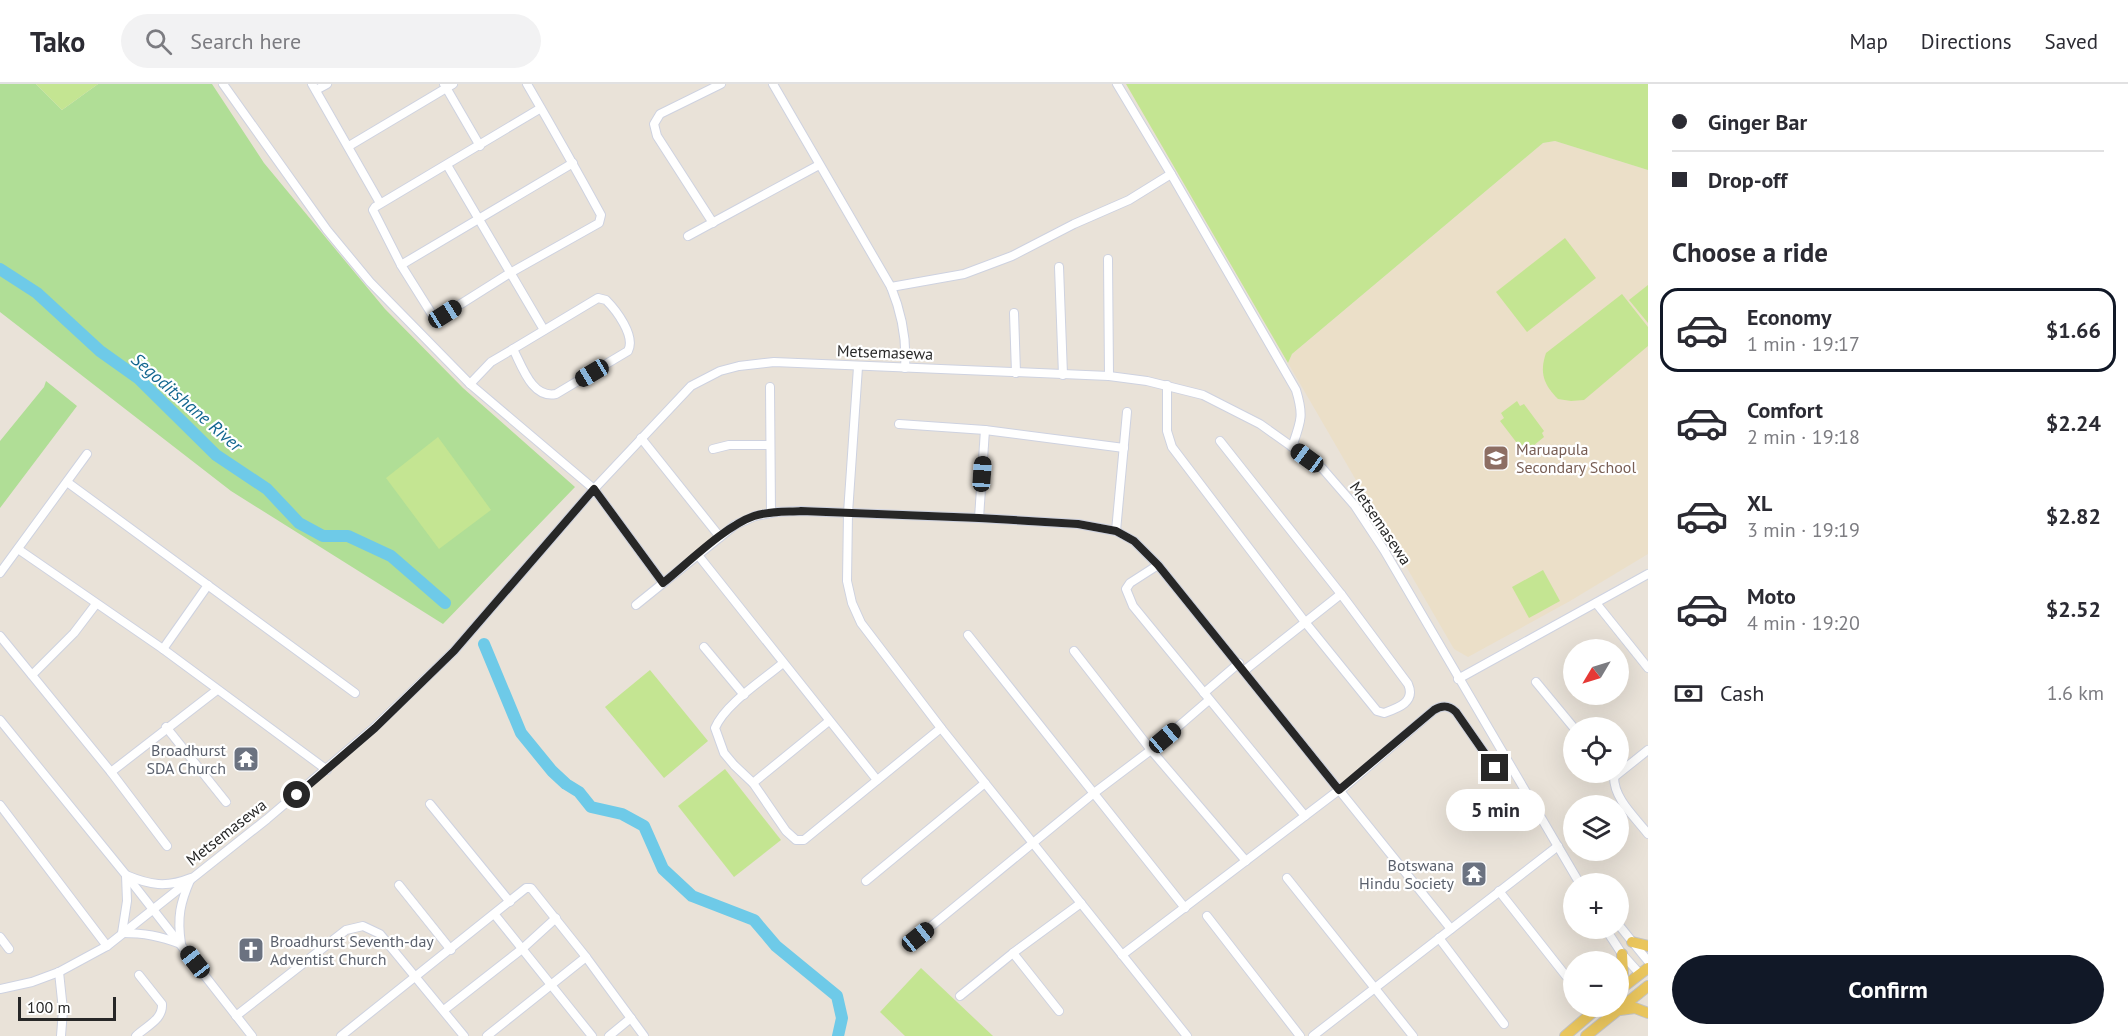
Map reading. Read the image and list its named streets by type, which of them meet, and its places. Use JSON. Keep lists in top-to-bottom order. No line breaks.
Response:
{"streets":{"street":["Metsemasewa"]},"water":["Segoditshane River"],"places":{"school or university":["Maruapula Secondary School"],"temple":["Broadhurst SDA Church","Botswana Hindu Society"],"church":["Broadhurst Seventh-day Adventist Church"]},"scale_bar":"100 m","north":"bottom left","page":{"header":"Tako","search":"Search here","nav":["Map","Directions","Saved"],"banner":["Ginger Bar","Drop-off"],"heading":"Choose a ride","list":[{"name":"Economy","note":"1 min · 19:17","value":"$1.66"},{"name":"Comfort","note":"2 min · 19:18","value":"$2.24"},{"name":"XL","note":"3 min · 19:19","value":"$2.82"},{"name":"Moto","note":"4 min · 19:20","value":"$2.52"}],"map_buttons":["+","−"],"pay":["Cash","1.6 km"],"bubble":"5 min","buttons":"Confirm","scale":"100 m"}}
